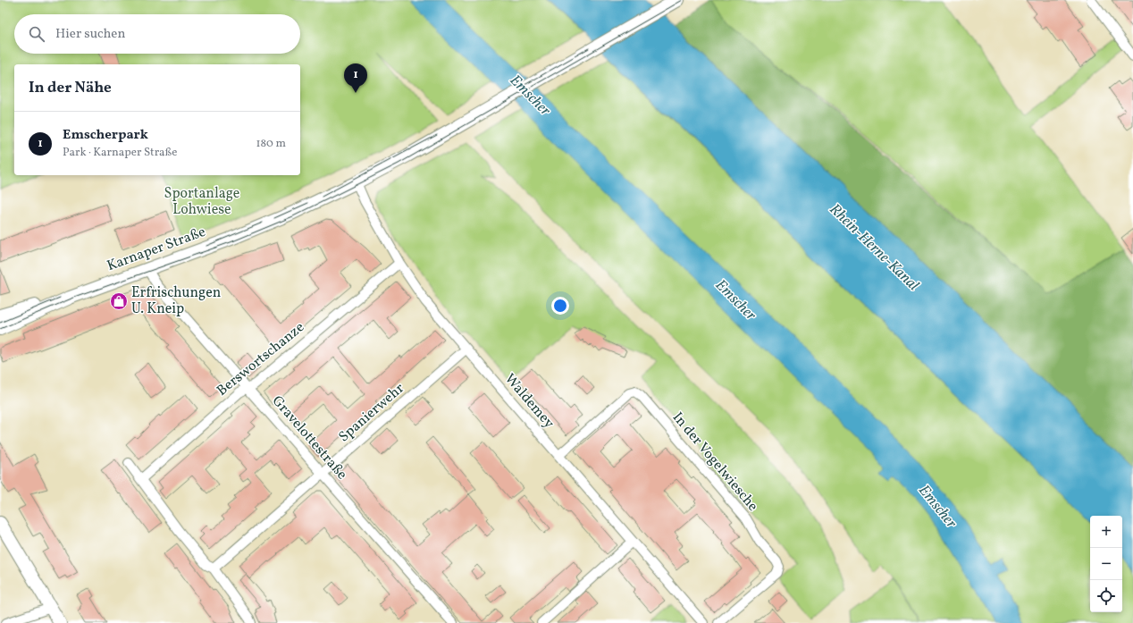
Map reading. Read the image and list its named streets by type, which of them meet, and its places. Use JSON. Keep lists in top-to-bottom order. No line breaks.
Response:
{"streets":{"main road":["Karnaper Straße"],"street":["Berswortschanze","Waldemey","Spanierwehr","Gravelottestraße","In der Vogelwiesche"]},"crossings":[["Karnaper Straße","Waldemey"],["Karnaper Straße","Gravelottestraße"],["Berswortschanze","Waldemey"],["Berswortschanze","Gravelottestraße"],["Waldemey","Spanierwehr"],["Waldemey","In der Vogelwiesche"],["Spanierwehr","Gravelottestraße"]],"water":["Emscher","Rhein-Herne-Kanal"],"parks":["Sportanlage Lohwiese"],"places":{"shop":["Erfrischungen U. Kneip"]},"page":{"search":"Hier suchen","pins":"1","heading":"In der Nähe","list":[{"mark":"1","name":"Emscherpark","note":"Park · Karnaper Straße","value":"180 m"}],"map_buttons":["+","−"]}}
